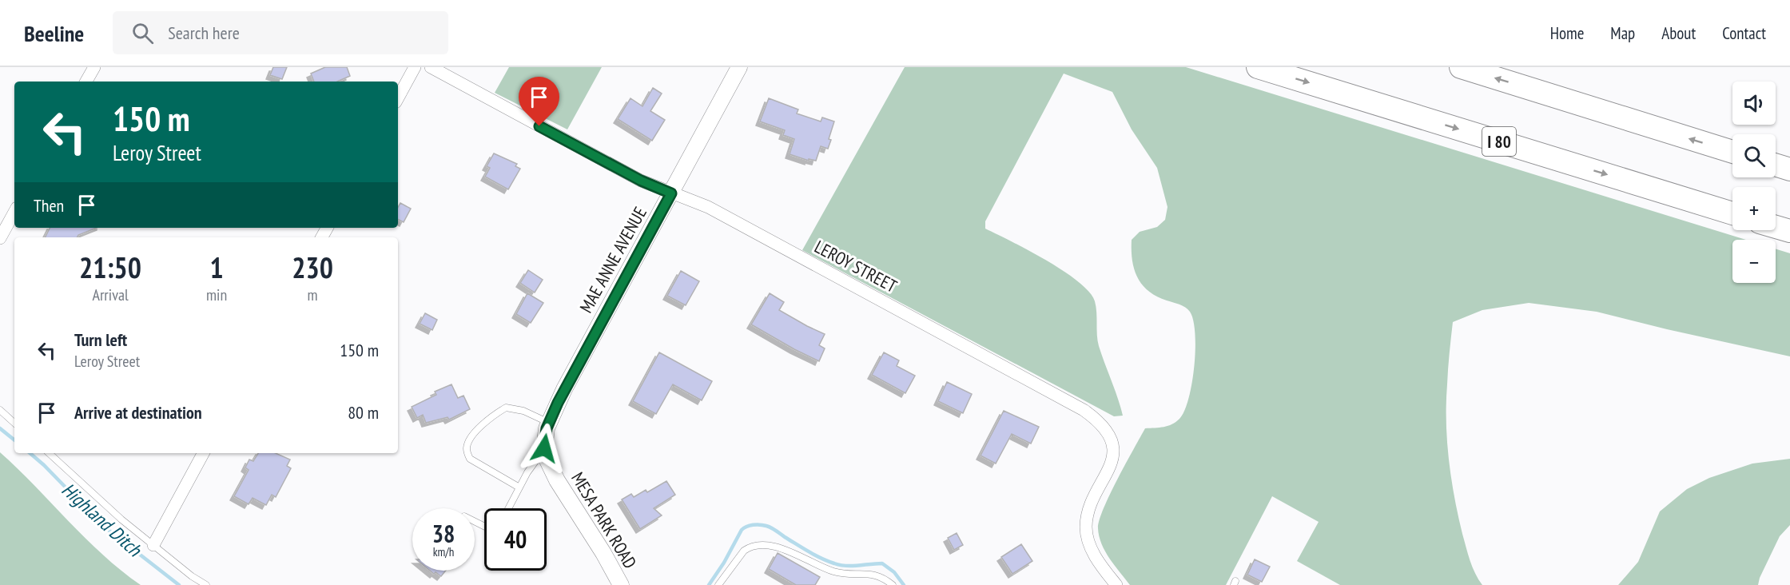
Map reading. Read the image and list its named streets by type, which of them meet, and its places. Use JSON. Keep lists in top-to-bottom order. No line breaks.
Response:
{"streets":{"highway":["I 80"],"street":["MAE ANNE AVENUE","LEROY STREET","MESA PARK ROAD"]},"crossings":[["MAE ANNE AVENUE","LEROY STREET"],["MAE ANNE AVENUE","MESA PARK ROAD"]],"water":["Highland Ditch"],"page":{"header":"Beeline","search":"Search here","nav":["Home","Map","About","Contact"],"map_buttons":["+","−"],"turn":["150 m","Leroy Street"],"then":"Then","eta":["21:50","Arrival","1","min","230","m"],"list":[{"name":"Turn left","note":"Leroy Street","value":"150 m"},{"name":"Arrive at destination","value":"80 m"}],"speed":"38 km/h","limit":"40"}}
